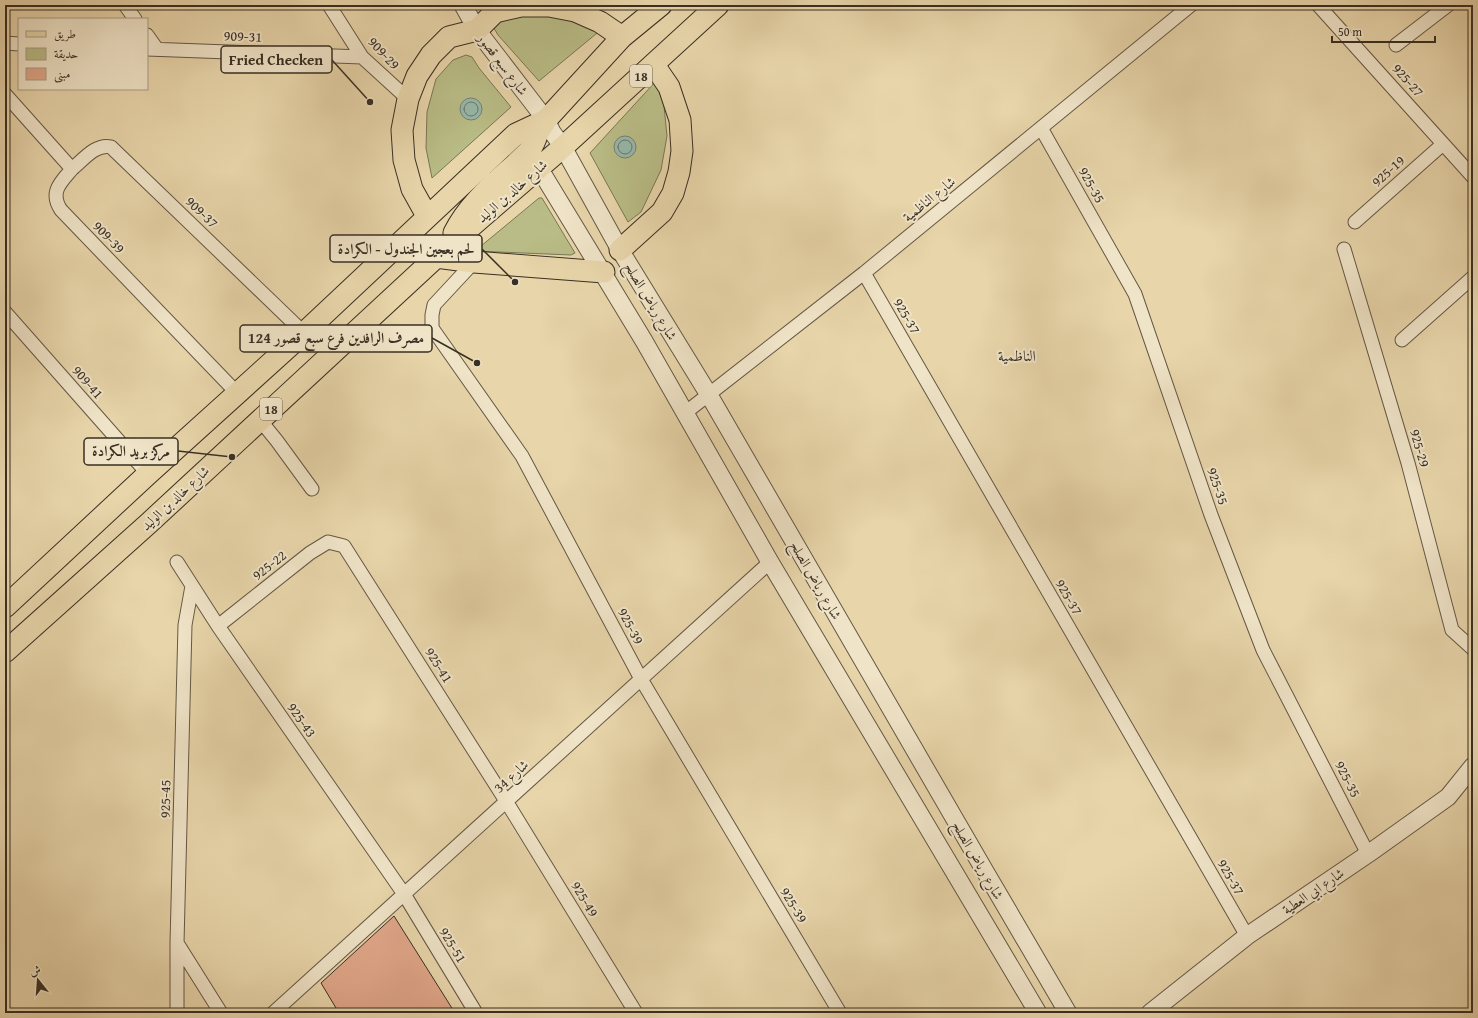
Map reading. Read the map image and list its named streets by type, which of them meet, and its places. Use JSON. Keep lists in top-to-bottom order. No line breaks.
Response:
{"streets":{"main road":["18","شارع خالد بن الوليد"],"street":["909-31","909-29","شارع سبع قصور","925-27","925-19","925-35","شارع الناظمية","909-37","909-39","شارع رياض الصلح","925-37","909-41","925-29","925-22","925-39","925-41","925-43","شارع 34","925-45","شارع ابي العطية","925-49","925-51"]},"crossings":[["909-31","909-29"],["شارع سبع قصور","شارع خالد بن الوليد"],["شارع سبع قصور","شارع رياض الصلح"],["925-27","925-19"],["925-35","شارع الناظمية"],["925-35","شارع ابي العطية"],["شارع خالد بن الوليد","909-37"],["شارع خالد بن الوليد","909-39"],["شارع خالد بن الوليد","شارع رياض الصلح"],["شارع خالد بن الوليد","909-41"],["شارع الناظمية","شارع رياض الصلح"],["شارع الناظمية","925-37"],["909-37","909-39"],["شارع رياض الصلح","شارع 34"],["925-37","شارع ابي العطية"],["925-22","925-41"],["925-22","925-43"],["925-39","شارع 34"],["925-41","شارع 34"],["925-41","925-49"],["925-43","شارع 34"],["925-43","925-45"],["925-43","925-51"],["شارع 34","925-49"],["شارع 34","925-51"]],"districts":["الناظمية"],"places":["Fried Checken","لحم بعجين الجندول - الكرادة","مصرف الرافدين فرع سبع قصور 124","مركز بريد الكرادة"],"legend":["طريق","حديقة","مبنى"],"scale_bar":"50 m","north":"top"}
